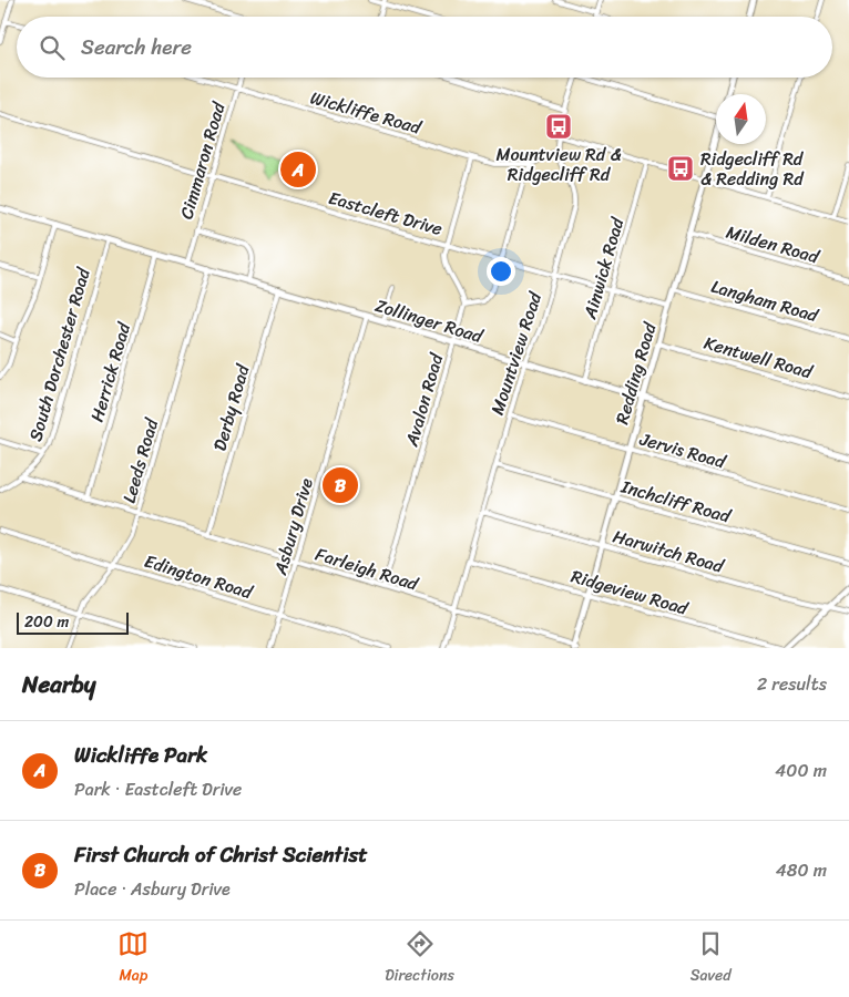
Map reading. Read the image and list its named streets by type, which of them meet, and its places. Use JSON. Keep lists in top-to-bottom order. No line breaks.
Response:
{"streets":{"main road":["Zollinger Road","Redding Road"],"street":["Wickliffe Road","Cimmaron Road","Eastcleft Drive","Milden Road","Ainwick Road","Langham Road","Mountview Road","South Dorchester Road","Kentwell Road","Herrick Road","Avalon Road","Derby Road","Jervis Road","Leeds Road","Inchcliff Road","Asbury Drive","Harwitch Road","Farleigh Road","Edington Road","Ridgeview Road"]},"crossings":[["Wickliffe Road","Cimmaron Road"],["Wickliffe Road","Mountview Road"],["Cimmaron Road","Eastcleft Drive"],["Cimmaron Road","Zollinger Road"],["Eastcleft Drive","Ainwick Road"],["Eastcleft Drive","Mountview Road"],["Eastcleft Drive","Redding Road"],["Milden Road","Redding Road"],["Ainwick Road","Zollinger Road"],["Langham Road","Redding Road"],["Zollinger Road","Mountview Road"],["Zollinger Road","South Dorchester Road"],["Zollinger Road","Herrick Road"],["Zollinger Road","Redding Road"],["Zollinger Road","Avalon Road"],["Zollinger Road","Derby Road"],["Zollinger Road","Leeds Road"],["Zollinger Road","Asbury Drive"],["Mountview Road","Jervis Road"],["Mountview Road","Inchcliff Road"],["Mountview Road","Harwitch Road"],["Mountview Road","Farleigh Road"],["Mountview Road","Ridgeview Road"],["South Dorchester Road","Farleigh Road"],["Kentwell Road","Redding Road"],["Herrick Road","Farleigh Road"],["Redding Road","Jervis Road"],["Redding Road","Inchcliff Road"],["Redding Road","Harwitch Road"],["Redding Road","Farleigh Road"],["Redding Road","Ridgeview Road"],["Avalon Road","Farleigh Road"],["Derby Road","Farleigh Road"],["Leeds Road","Farleigh Road"],["Leeds Road","Edington Road"],["Asbury Drive","Farleigh Road"],["Asbury Drive","Edington Road"]],"places":{"bus stop":["Mountview Rd & Ridgecliff Rd","Ridgecliff Rd & Redding Rd"]},"scale_bar":"200 m","north":"top","page":{"search":"Search here","pins":["A","B"],"scale":"200 m","heading":["Nearby","2 results"],"list":[{"mark":"A","name":"Wickliffe Park","note":"Park · Eastcleft Drive","value":"400 m"},{"mark":"B","name":"First Church of Christ Scientist","note":"Place · Asbury Drive","value":"480 m"}],"nav":["Map","Directions","Saved"]}}
